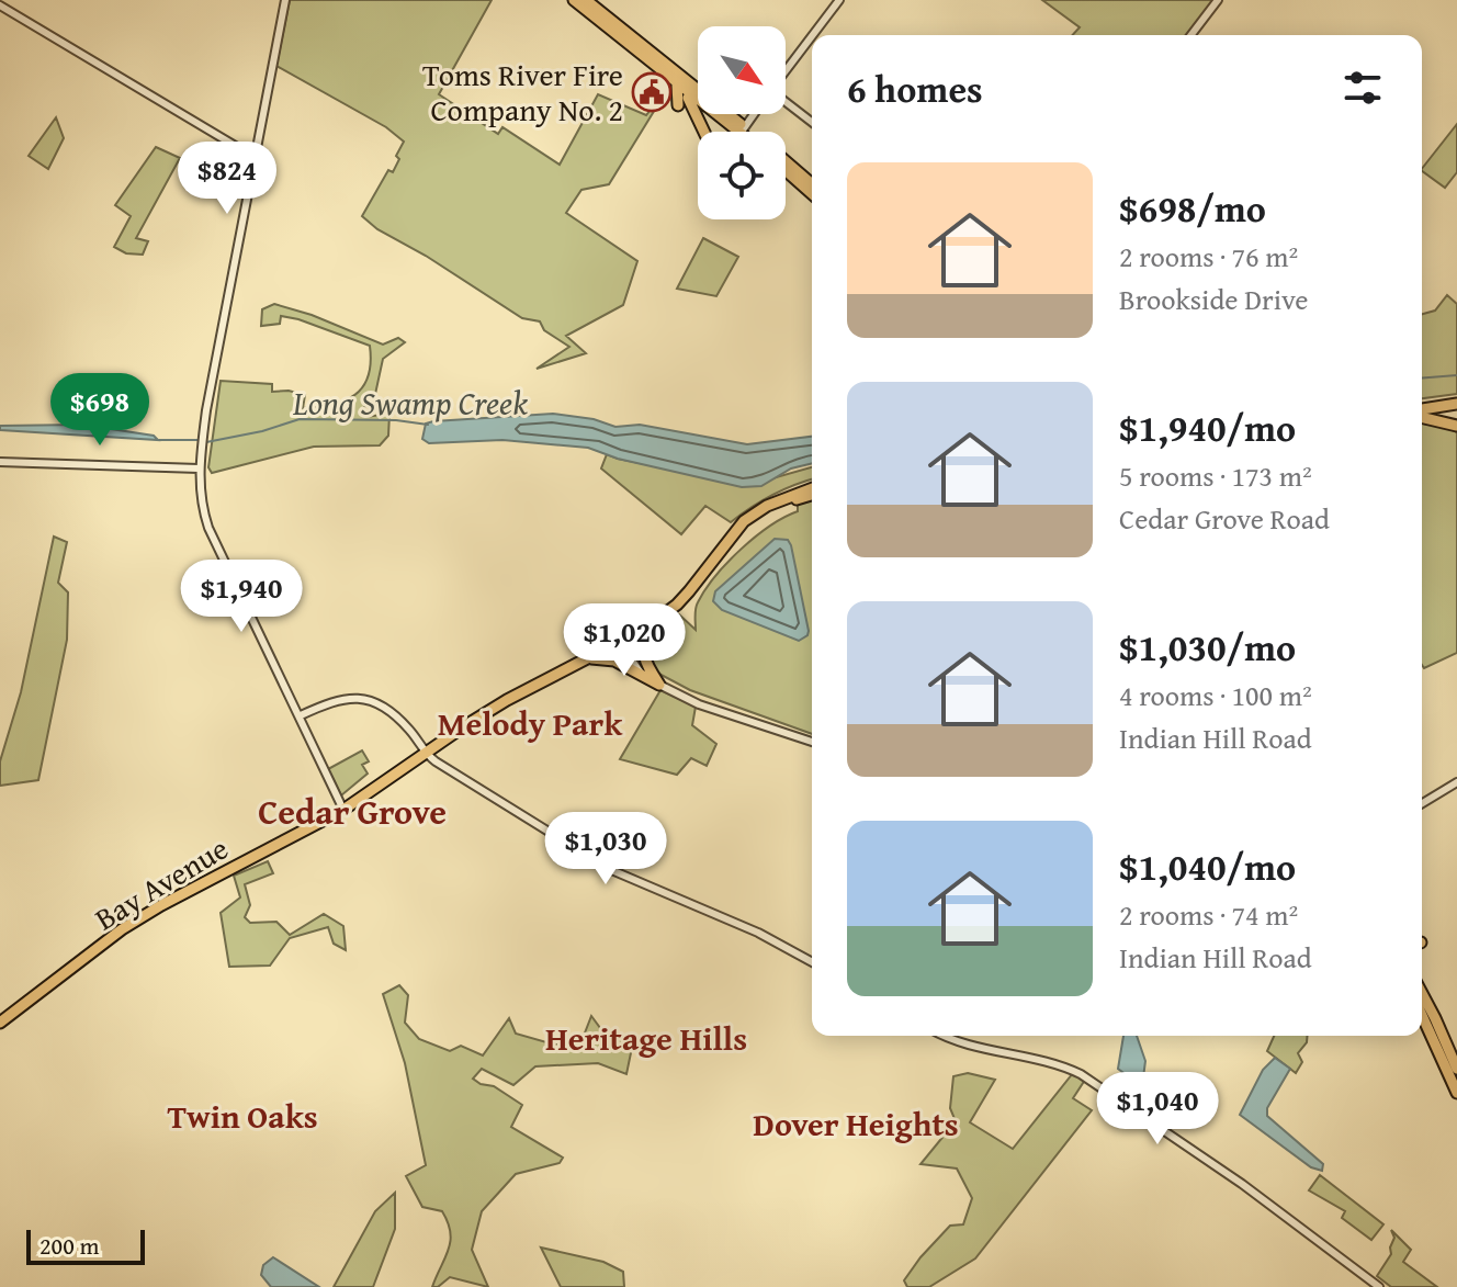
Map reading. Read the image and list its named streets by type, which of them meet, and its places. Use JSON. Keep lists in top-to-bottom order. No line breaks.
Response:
{"streets":{"main road":["Bay Avenue"]},"districts":["Melody Park","Cedar Grove","Heritage Hills","Twin Oaks","Dover Heights"],"water":["Long Swamp Creek"],"places":{"public building":["Toms River Fire Company No. 2"]},"scale_bar":"200 m","north":"bottom right","page":{"heading":"6 homes","list":[{"name":"$698/mo","note":"2 rooms · 76 m² · Brookside Drive"},{"name":"$1,940/mo","note":"5 rooms · 173 m² · Cedar Grove Road"},{"name":"$1,030/mo","note":"4 rooms · 100 m² · Indian Hill Road"},{"name":"$1,040/mo","note":"2 rooms · 74 m² · Indian Hill Road"}],"price":["$824","$698","$1,940","$1,020","$1,030","$1,040"],"scale":"200 m"}}
